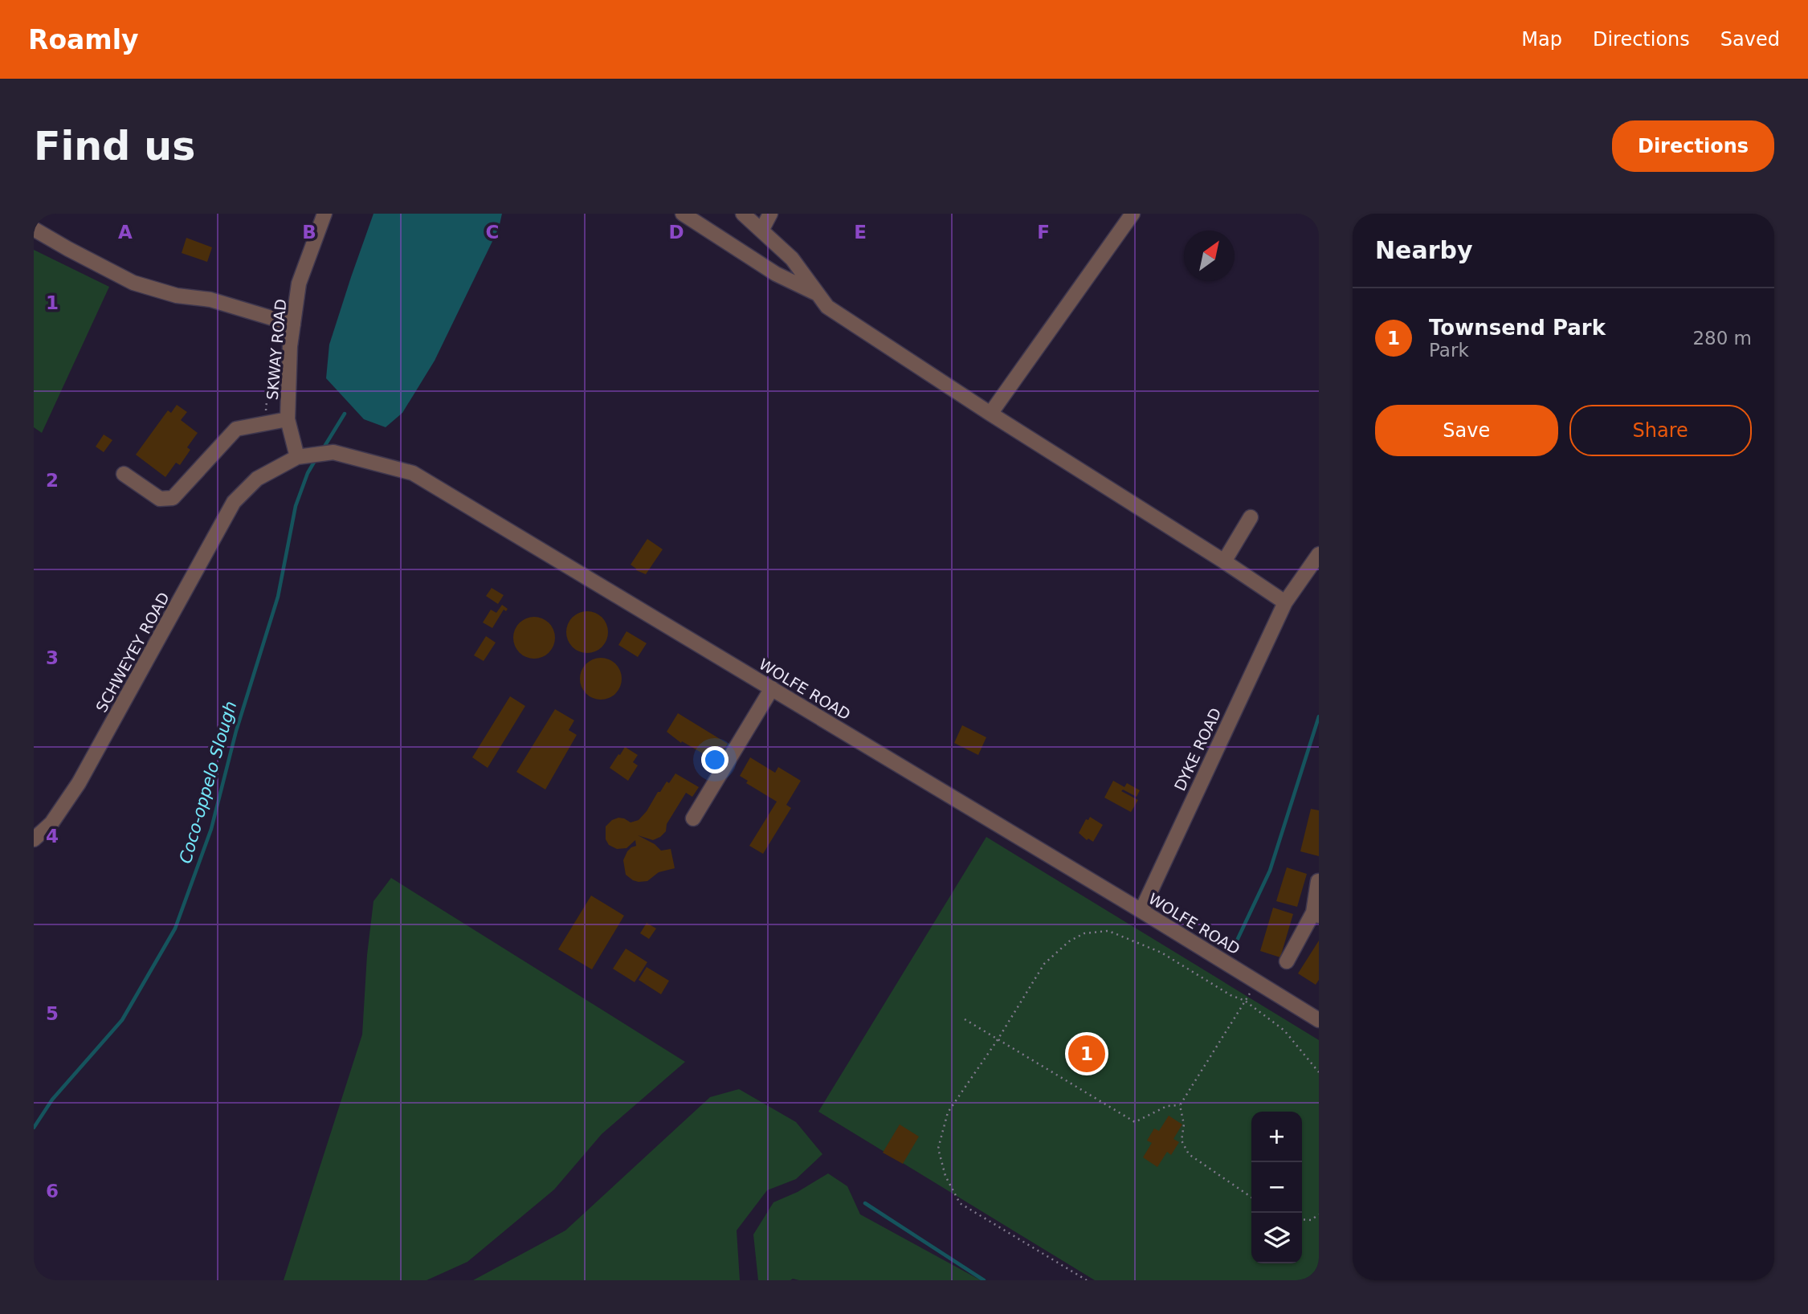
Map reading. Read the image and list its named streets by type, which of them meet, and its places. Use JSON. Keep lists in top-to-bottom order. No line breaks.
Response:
{"streets":{"street":["SKWAY ROAD","SCHWEYEY ROAD","WOLFE ROAD","DYKE ROAD"]},"crossings":[["SKWAY ROAD","WOLFE ROAD"],["SCHWEYEY ROAD","WOLFE ROAD"],["WOLFE ROAD","DYKE ROAD"]],"water":["Coco-oppelo Slough"],"north":"top right","page":{"header":"Roamly","nav":["Map","Directions","Saved"],"buttons":["Directions",["Save","Share"]],"title":"Find us","heading":"Nearby","list":[{"mark":"1","name":"Townsend Park","note":"Park","value":"280 m"}],"pins":"1","map_buttons":["+","−"]},"grid":{"columns":["A","B","C","D","E","F"],"rows":["1","2","3","4","5","6"]}}
